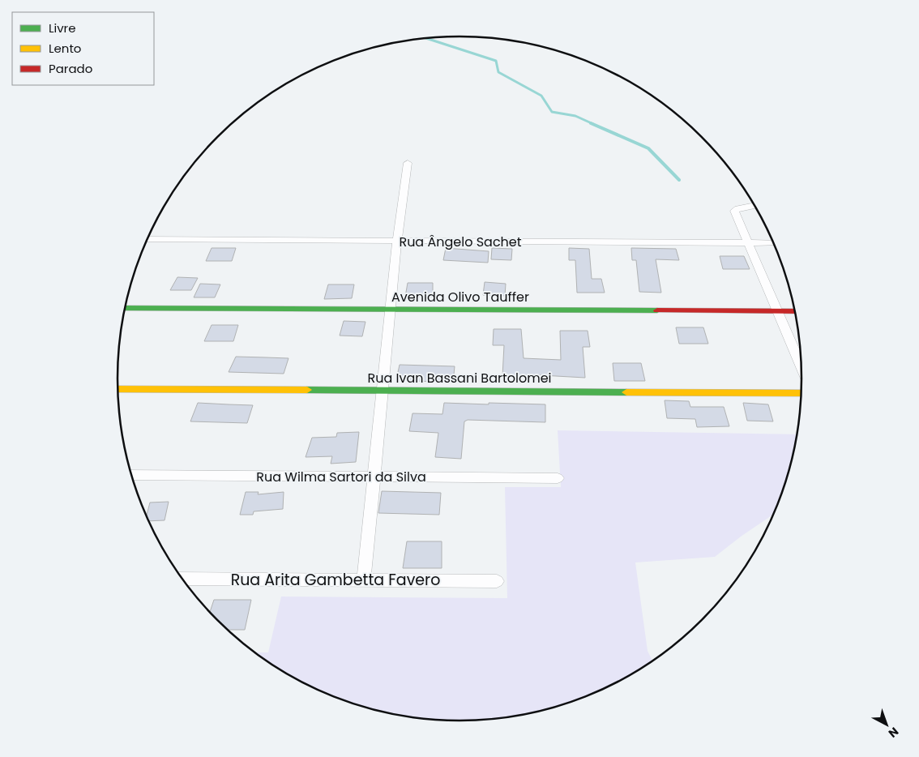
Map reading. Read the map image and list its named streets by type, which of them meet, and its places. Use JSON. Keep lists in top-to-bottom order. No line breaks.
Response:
{"streets":{"street":["Rua Ângelo Sachet","Avenida Olivo Tauffer","Rua Ivan Bassani Bartolomei","Rua Wilma Sartori da Silva","Rua Arita Gambetta Favero"]},"legend":["Livre","Lento","Parado"],"north":"bottom right"}
